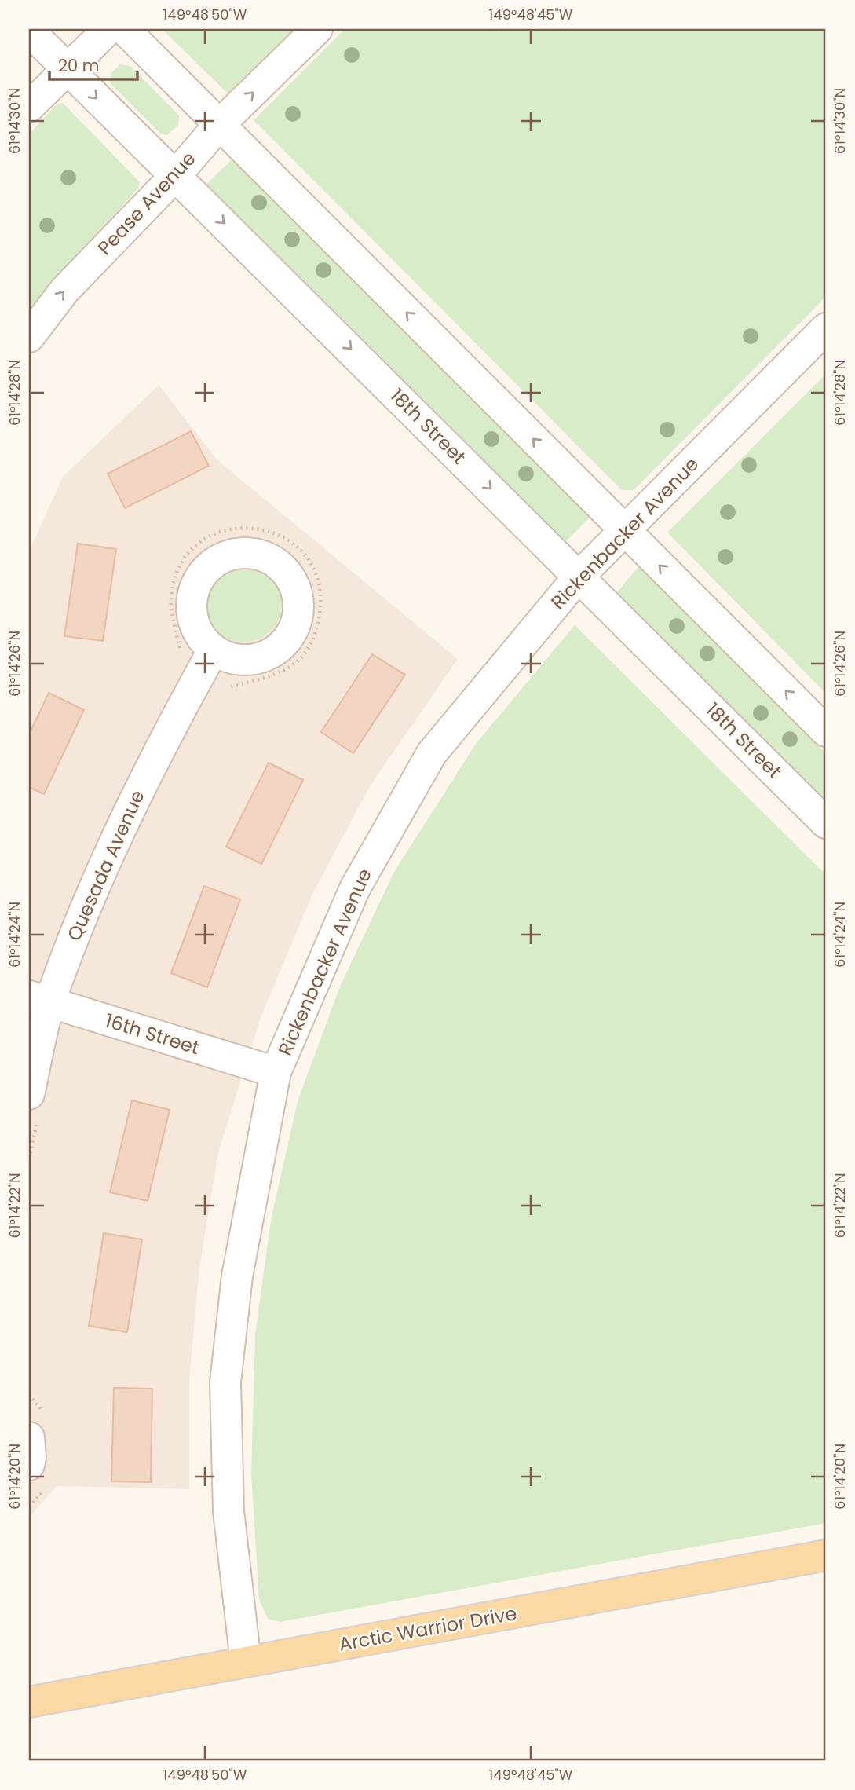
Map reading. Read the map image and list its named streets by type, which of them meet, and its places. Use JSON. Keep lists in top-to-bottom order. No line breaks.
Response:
{"streets":{"main road":["Arctic Warrior Drive"],"street":["Pease Avenue","18th Street","Rickenbacker Avenue","Quesada Avenue","16th Street"]},"crossings":[["Pease Avenue","18th Street"],["18th Street","Rickenbacker Avenue"],["Rickenbacker Avenue","16th Street"],["Rickenbacker Avenue","Arctic Warrior Drive"],["Quesada Avenue","16th Street"]],"one_way":["Pease Avenue"],"scale_bar":"20 m","coordinates":["149°48'50\"W","149°48'45\"W","61°14'30\"N","61°14'28\"N","61°14'26\"N","61°14'24\"N","61°14'22\"N","61°14'20\"N"]}
